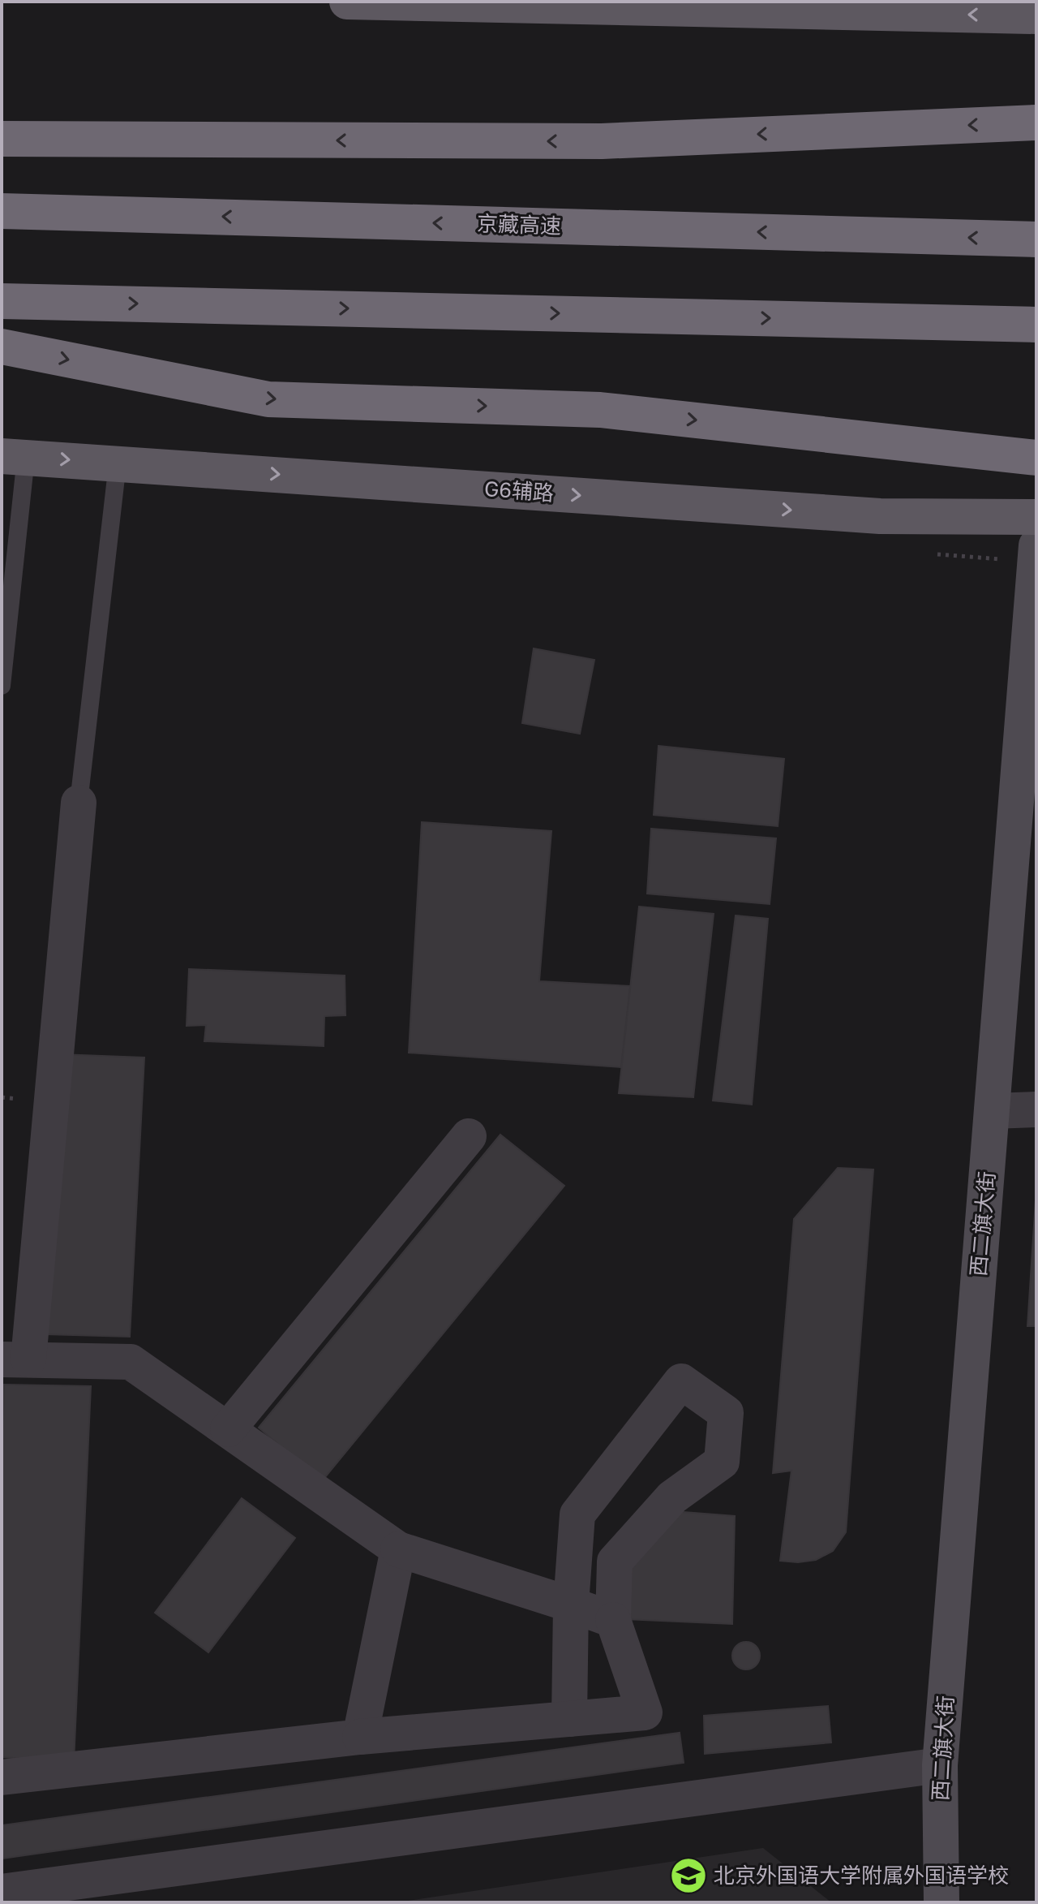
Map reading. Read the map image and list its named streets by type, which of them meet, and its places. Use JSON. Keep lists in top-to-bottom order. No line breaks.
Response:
{"streets":{"highway":["京藏高速"],"main road":["G6辅路","西二旗大街"]},"one_way":["G6辅路"],"places":{"school or university":["北京外国语大学附属外国语学校"]}}
